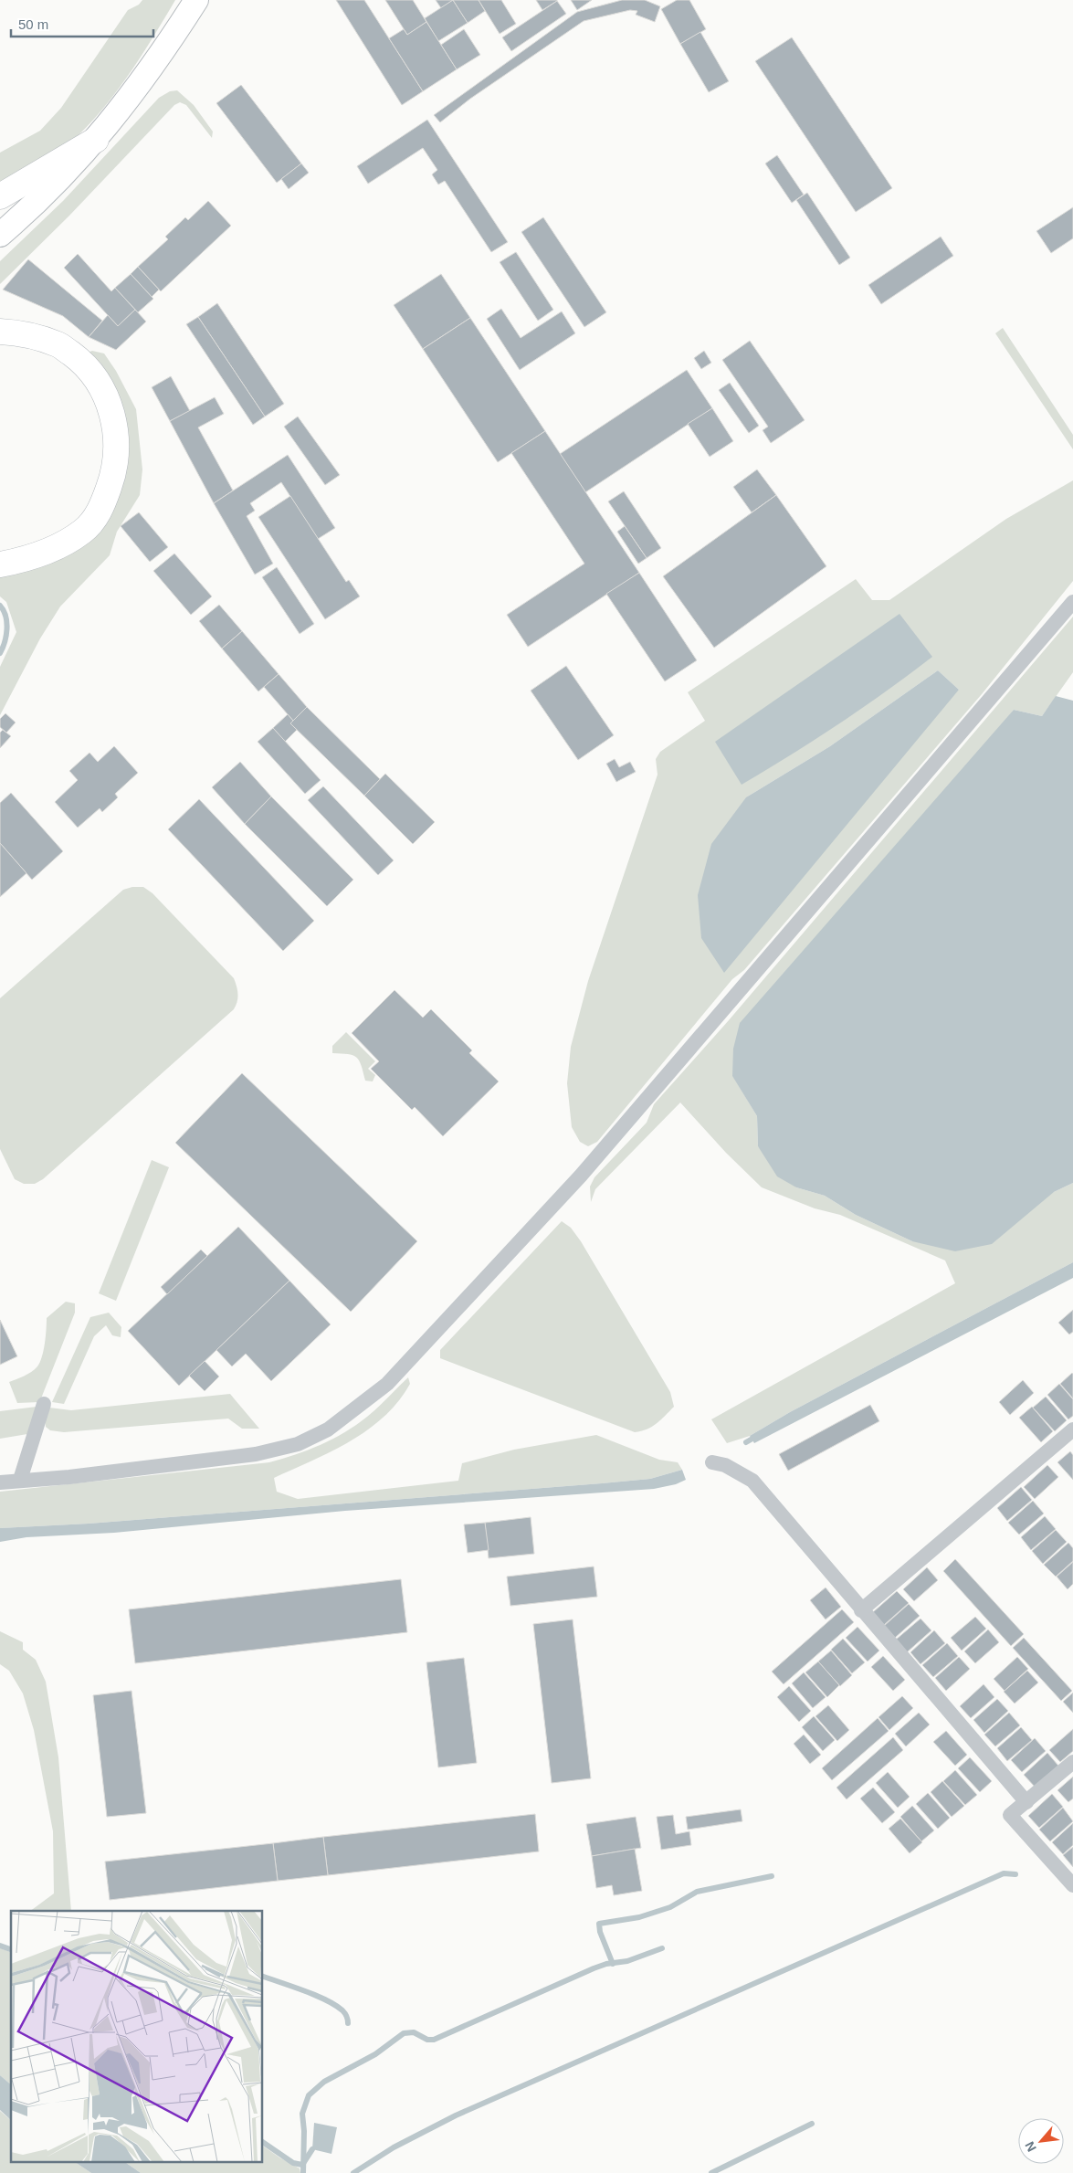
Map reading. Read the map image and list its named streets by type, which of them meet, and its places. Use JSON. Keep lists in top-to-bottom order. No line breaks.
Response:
{"scale_bar":"50 m","north":"bottom left"}
